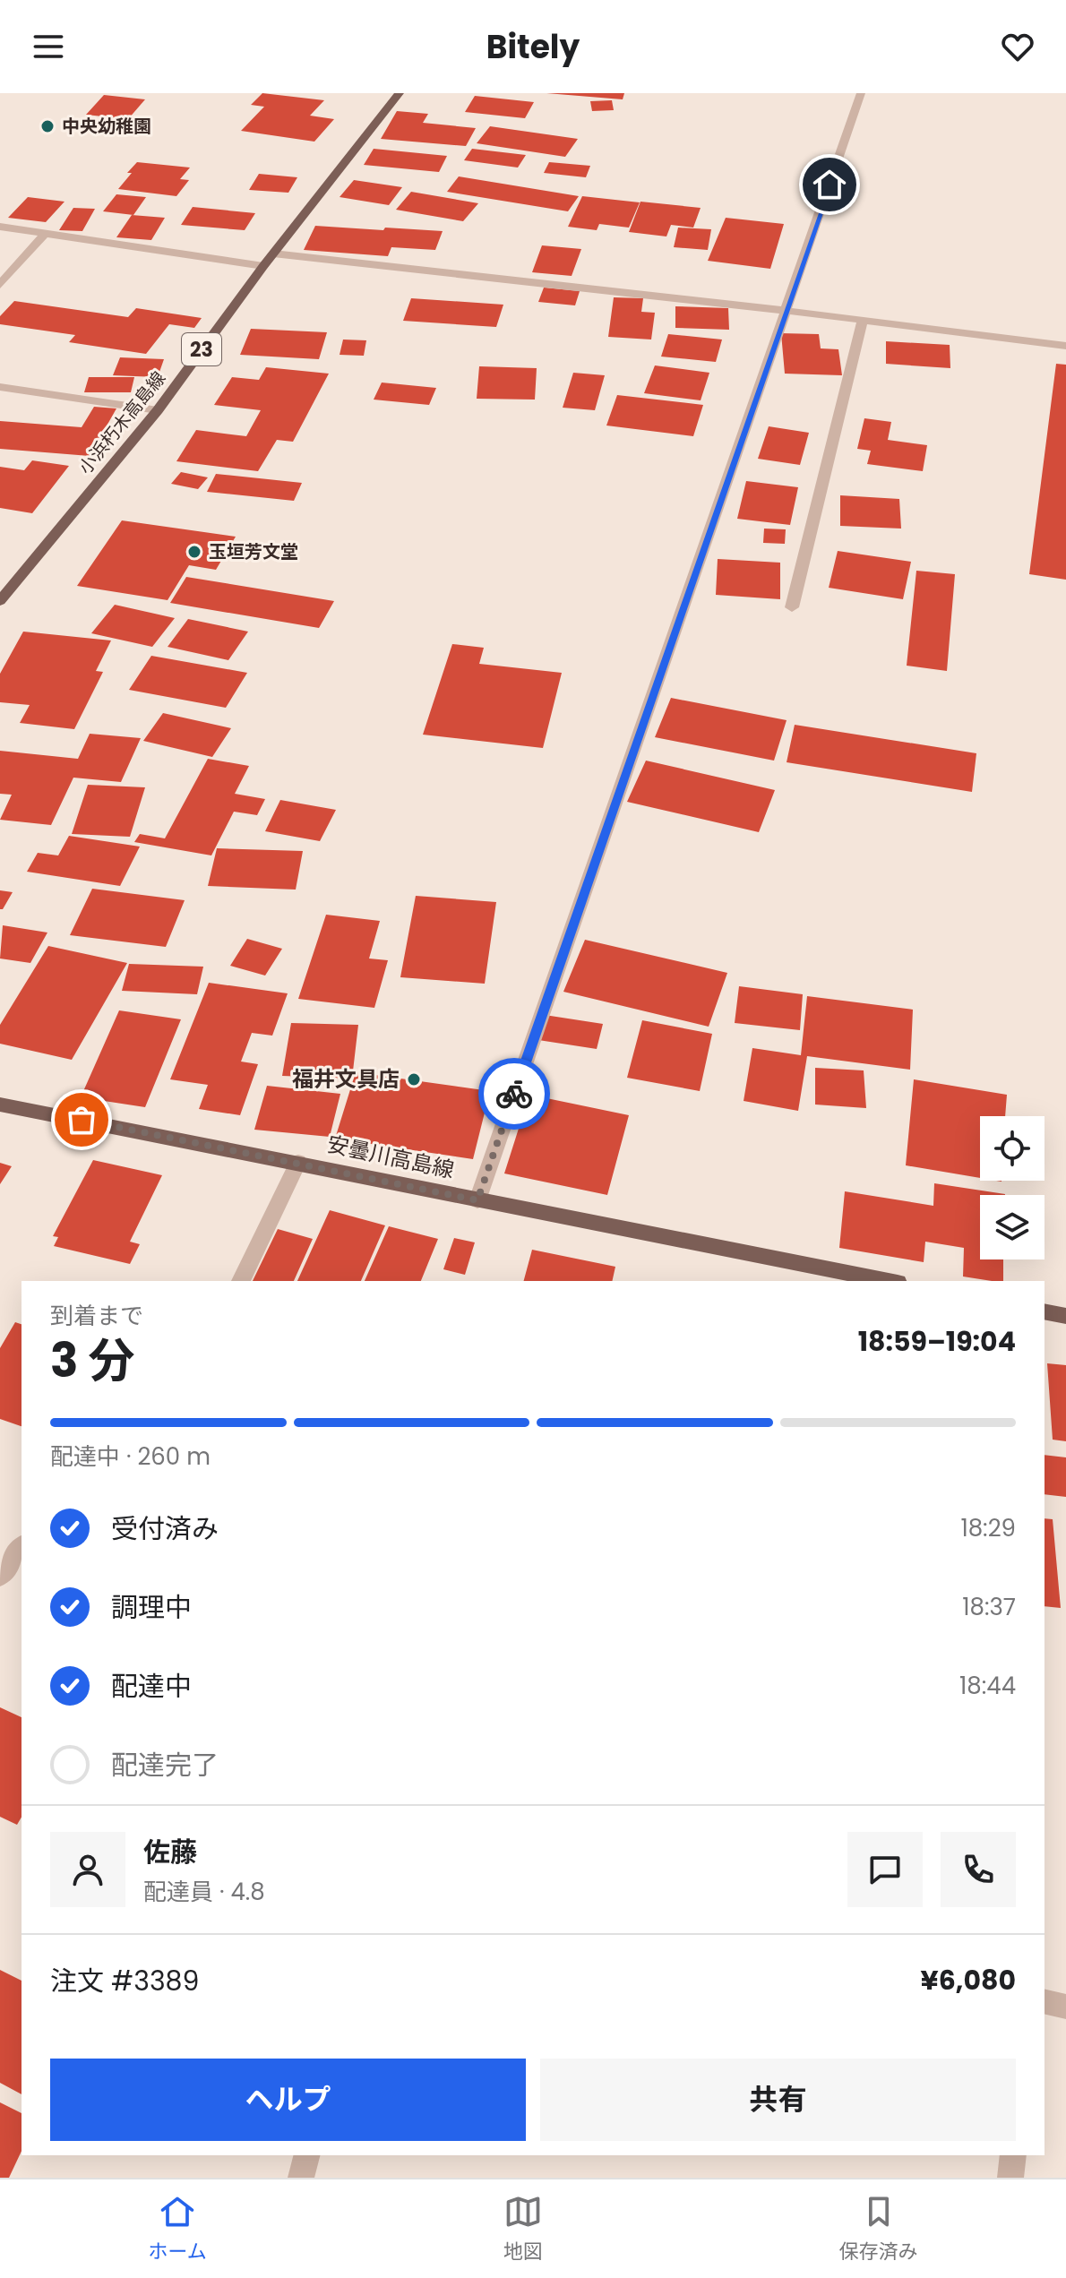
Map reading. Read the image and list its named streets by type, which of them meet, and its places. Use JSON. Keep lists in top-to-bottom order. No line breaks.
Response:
{"streets":{"main road":["23","小浜朽木高島線","安曇川高島線"]},"places":["中央幼稚園","玉垣芳文堂","福井文具店"],"page":{"header":"Bitely","heading":["3 分","到着まで","18:59–19:04"],"panel":["佐藤","配達員 · 4.8","注文 #3389","¥6,080"],"bar":"配達中 · 260 m","list":[["受付済み","18:29"],["調理中","18:37"],["配達中","18:44"],"配達完了"],"buttons":["ヘルプ","共有"],"tabs":["ホーム","地図","保存済み"]}}
